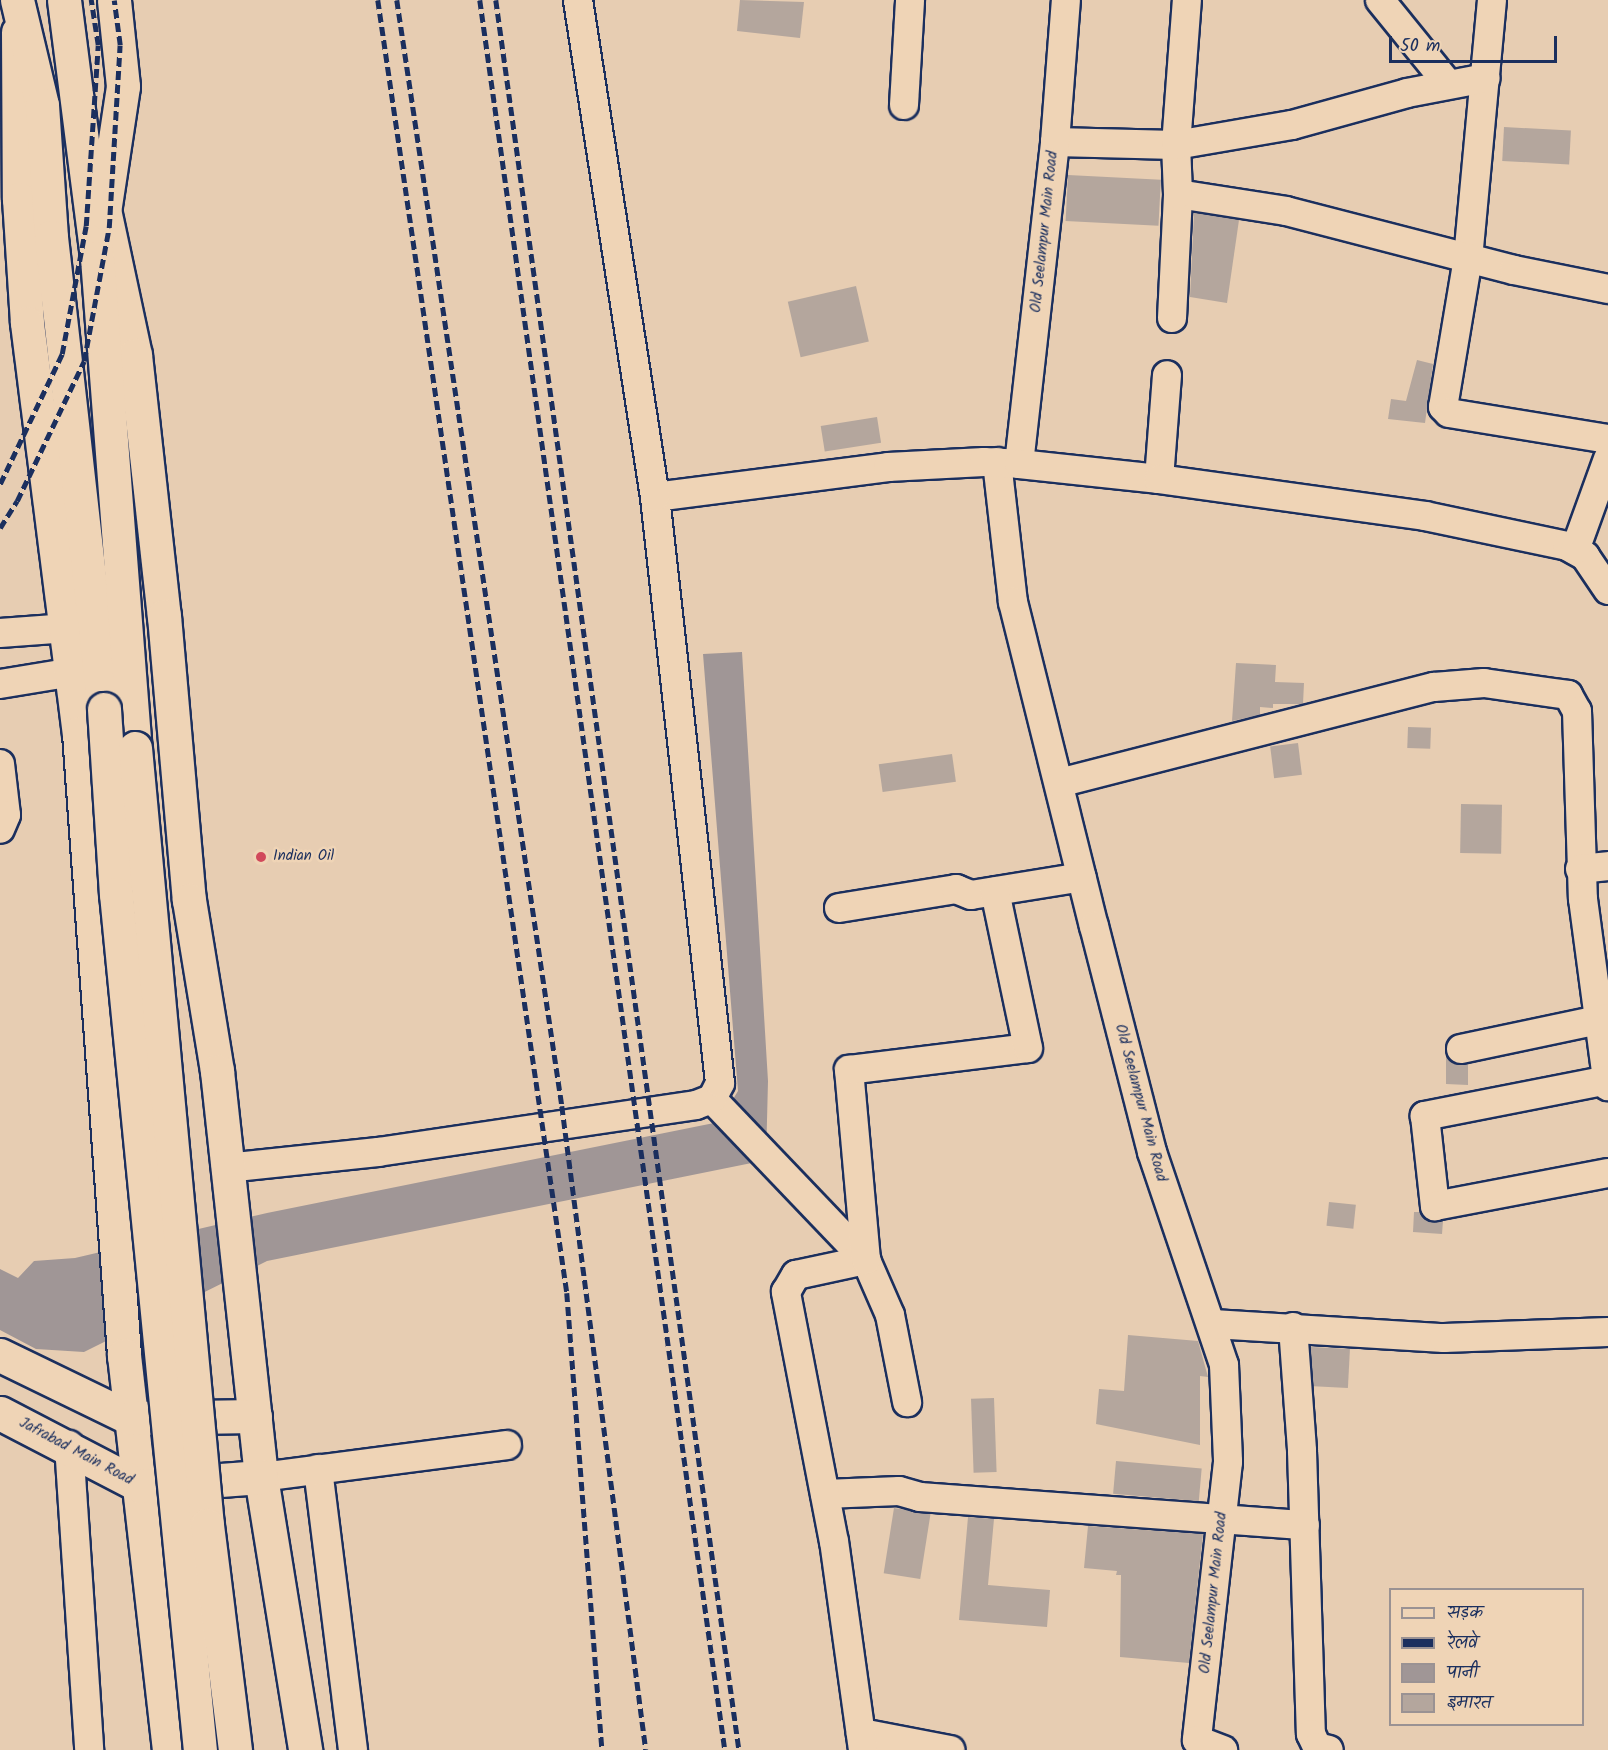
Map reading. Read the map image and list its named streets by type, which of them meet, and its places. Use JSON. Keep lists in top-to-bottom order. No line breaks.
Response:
{"streets":{"main road":["Jafrabad Main Road"],"street":["Old Seelampur Main Road"]},"places":["Indian Oil"],"legend":["सड़क","रेलवे","पानी","इमारत"],"scale_bar":"50 m"}
